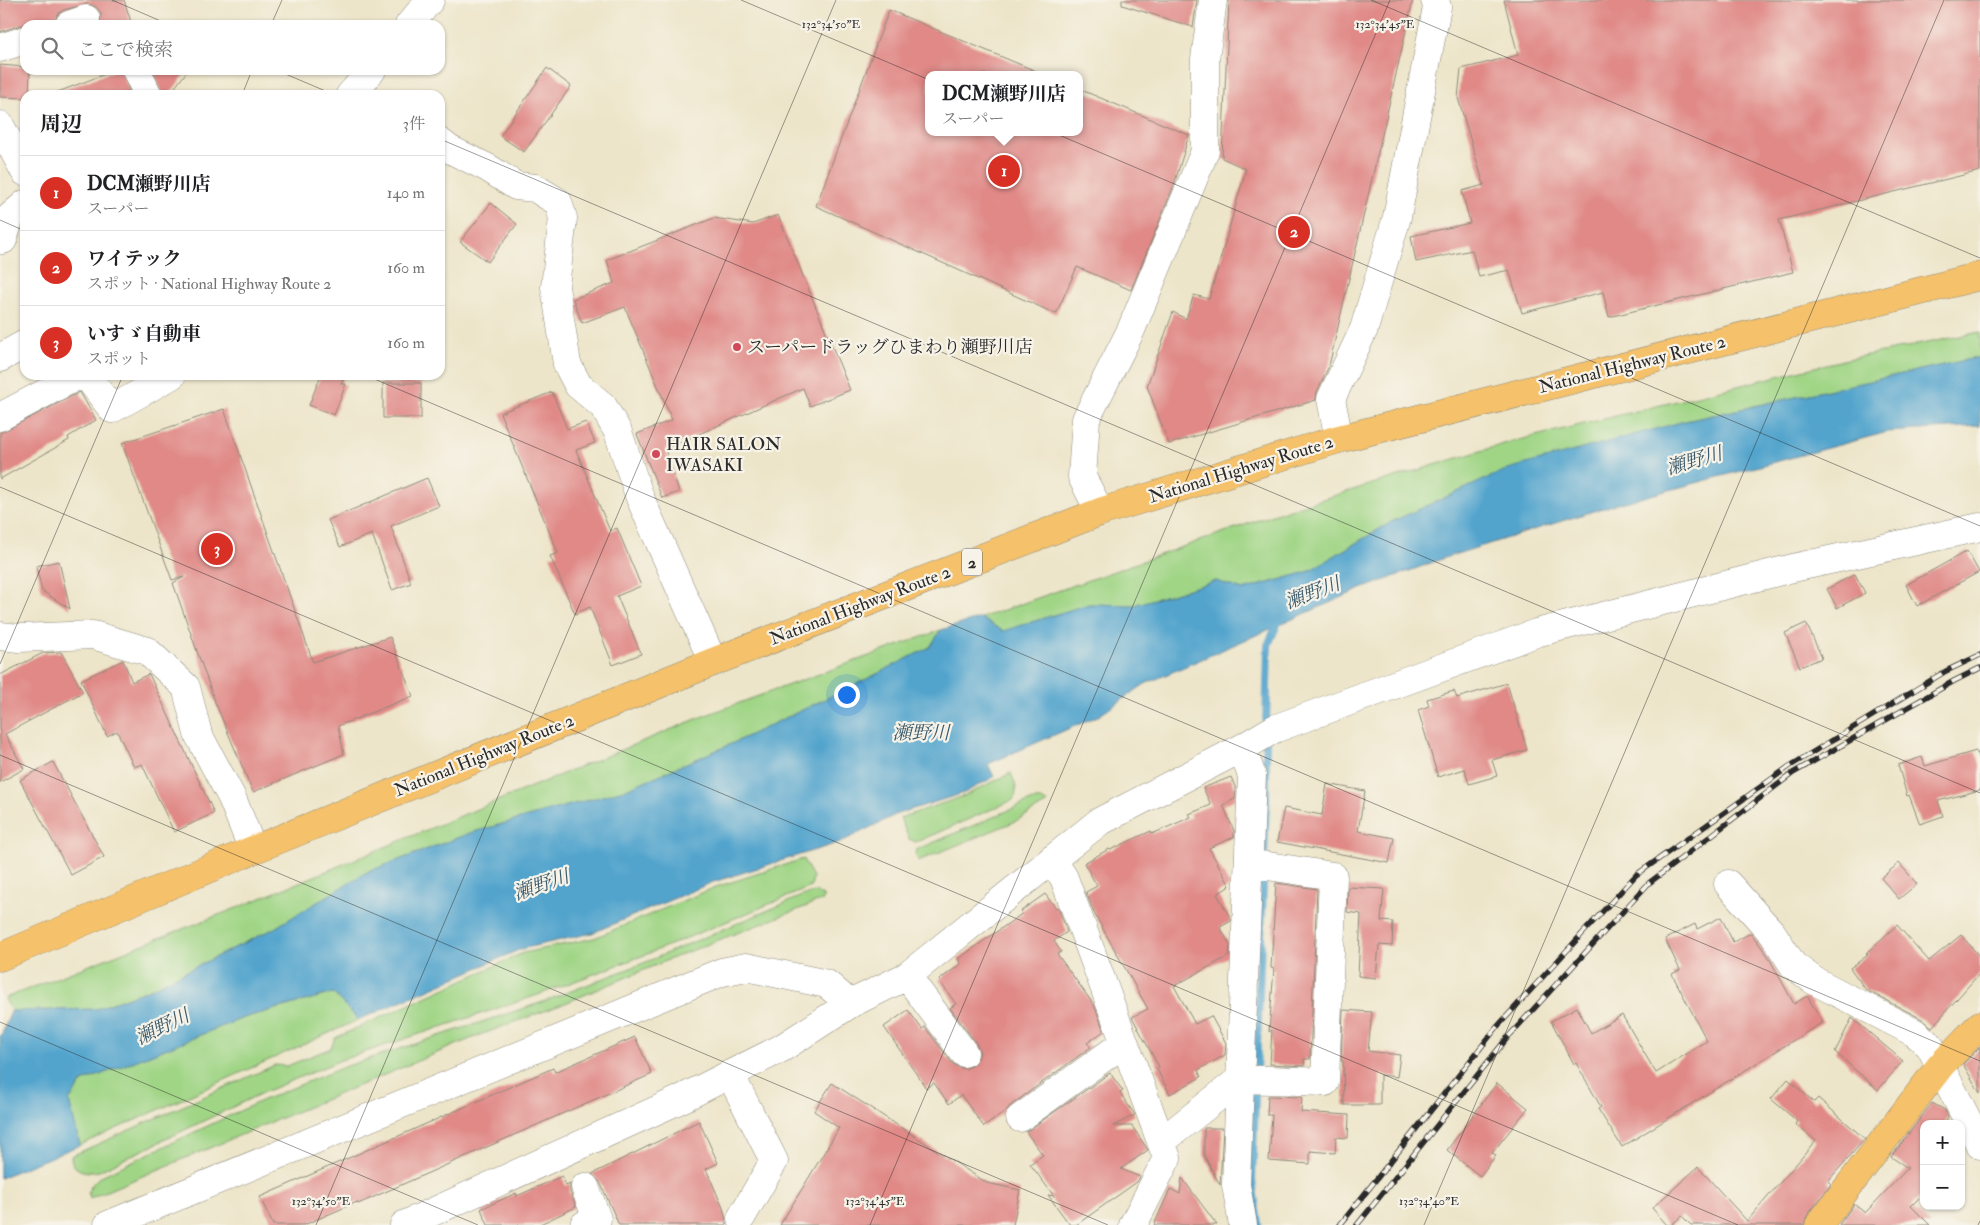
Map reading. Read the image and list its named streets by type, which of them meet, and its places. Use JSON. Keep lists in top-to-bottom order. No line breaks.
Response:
{"streets":{"main road":["National Highway Route 2","2"]},"water":["瀬野川"],"places":["スーパードラッグひまわり瀬野川店","HAIR SALON IWASAKI"],"page":{"search":"ここで検索","popup":["DCM瀬野川店","スーパー"],"heading":["周辺","3件"],"pins":["1","2","3"],"list":[{"mark":"1","name":"DCM瀬野川店","note":"スーパー","value":"140 m"},{"mark":"2","name":"ワイテック","note":"スポット · National Highway Route 2","value":"160 m"},{"mark":"3","name":"いすゞ自動車","note":"スポット","value":"160 m"}],"map_buttons":["+","−"]},"coordinates":["132°34'50\"E","132°34'45\"E","132°34'40\"E"]}
